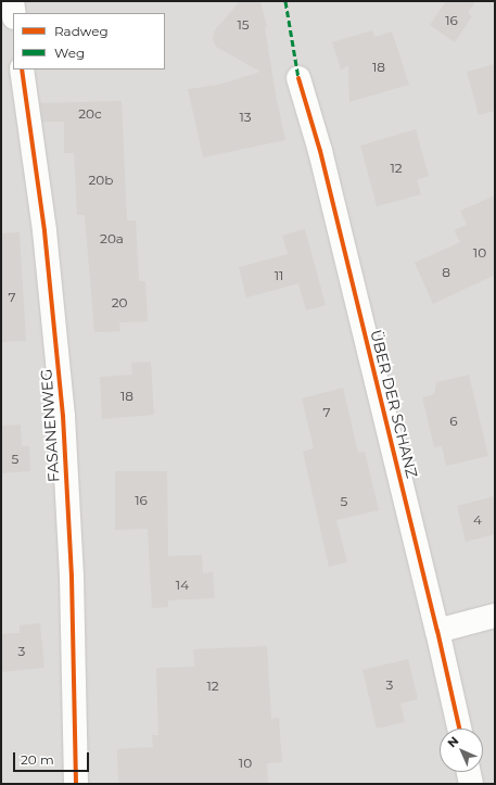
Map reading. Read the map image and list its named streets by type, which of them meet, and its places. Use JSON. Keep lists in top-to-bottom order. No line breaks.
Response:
{"streets":{"street":["ÜBER DER SCHANZ","FASANENWEG"]},"house_numbers":["16","15","18","20c","13","12","20b","20a","10","8","11","7","20","18","7","6","5","16","5","4","14","3","3","12","10"],"legend":["Radweg","Weg"],"scale_bar":"20 m","north":"top left"}
